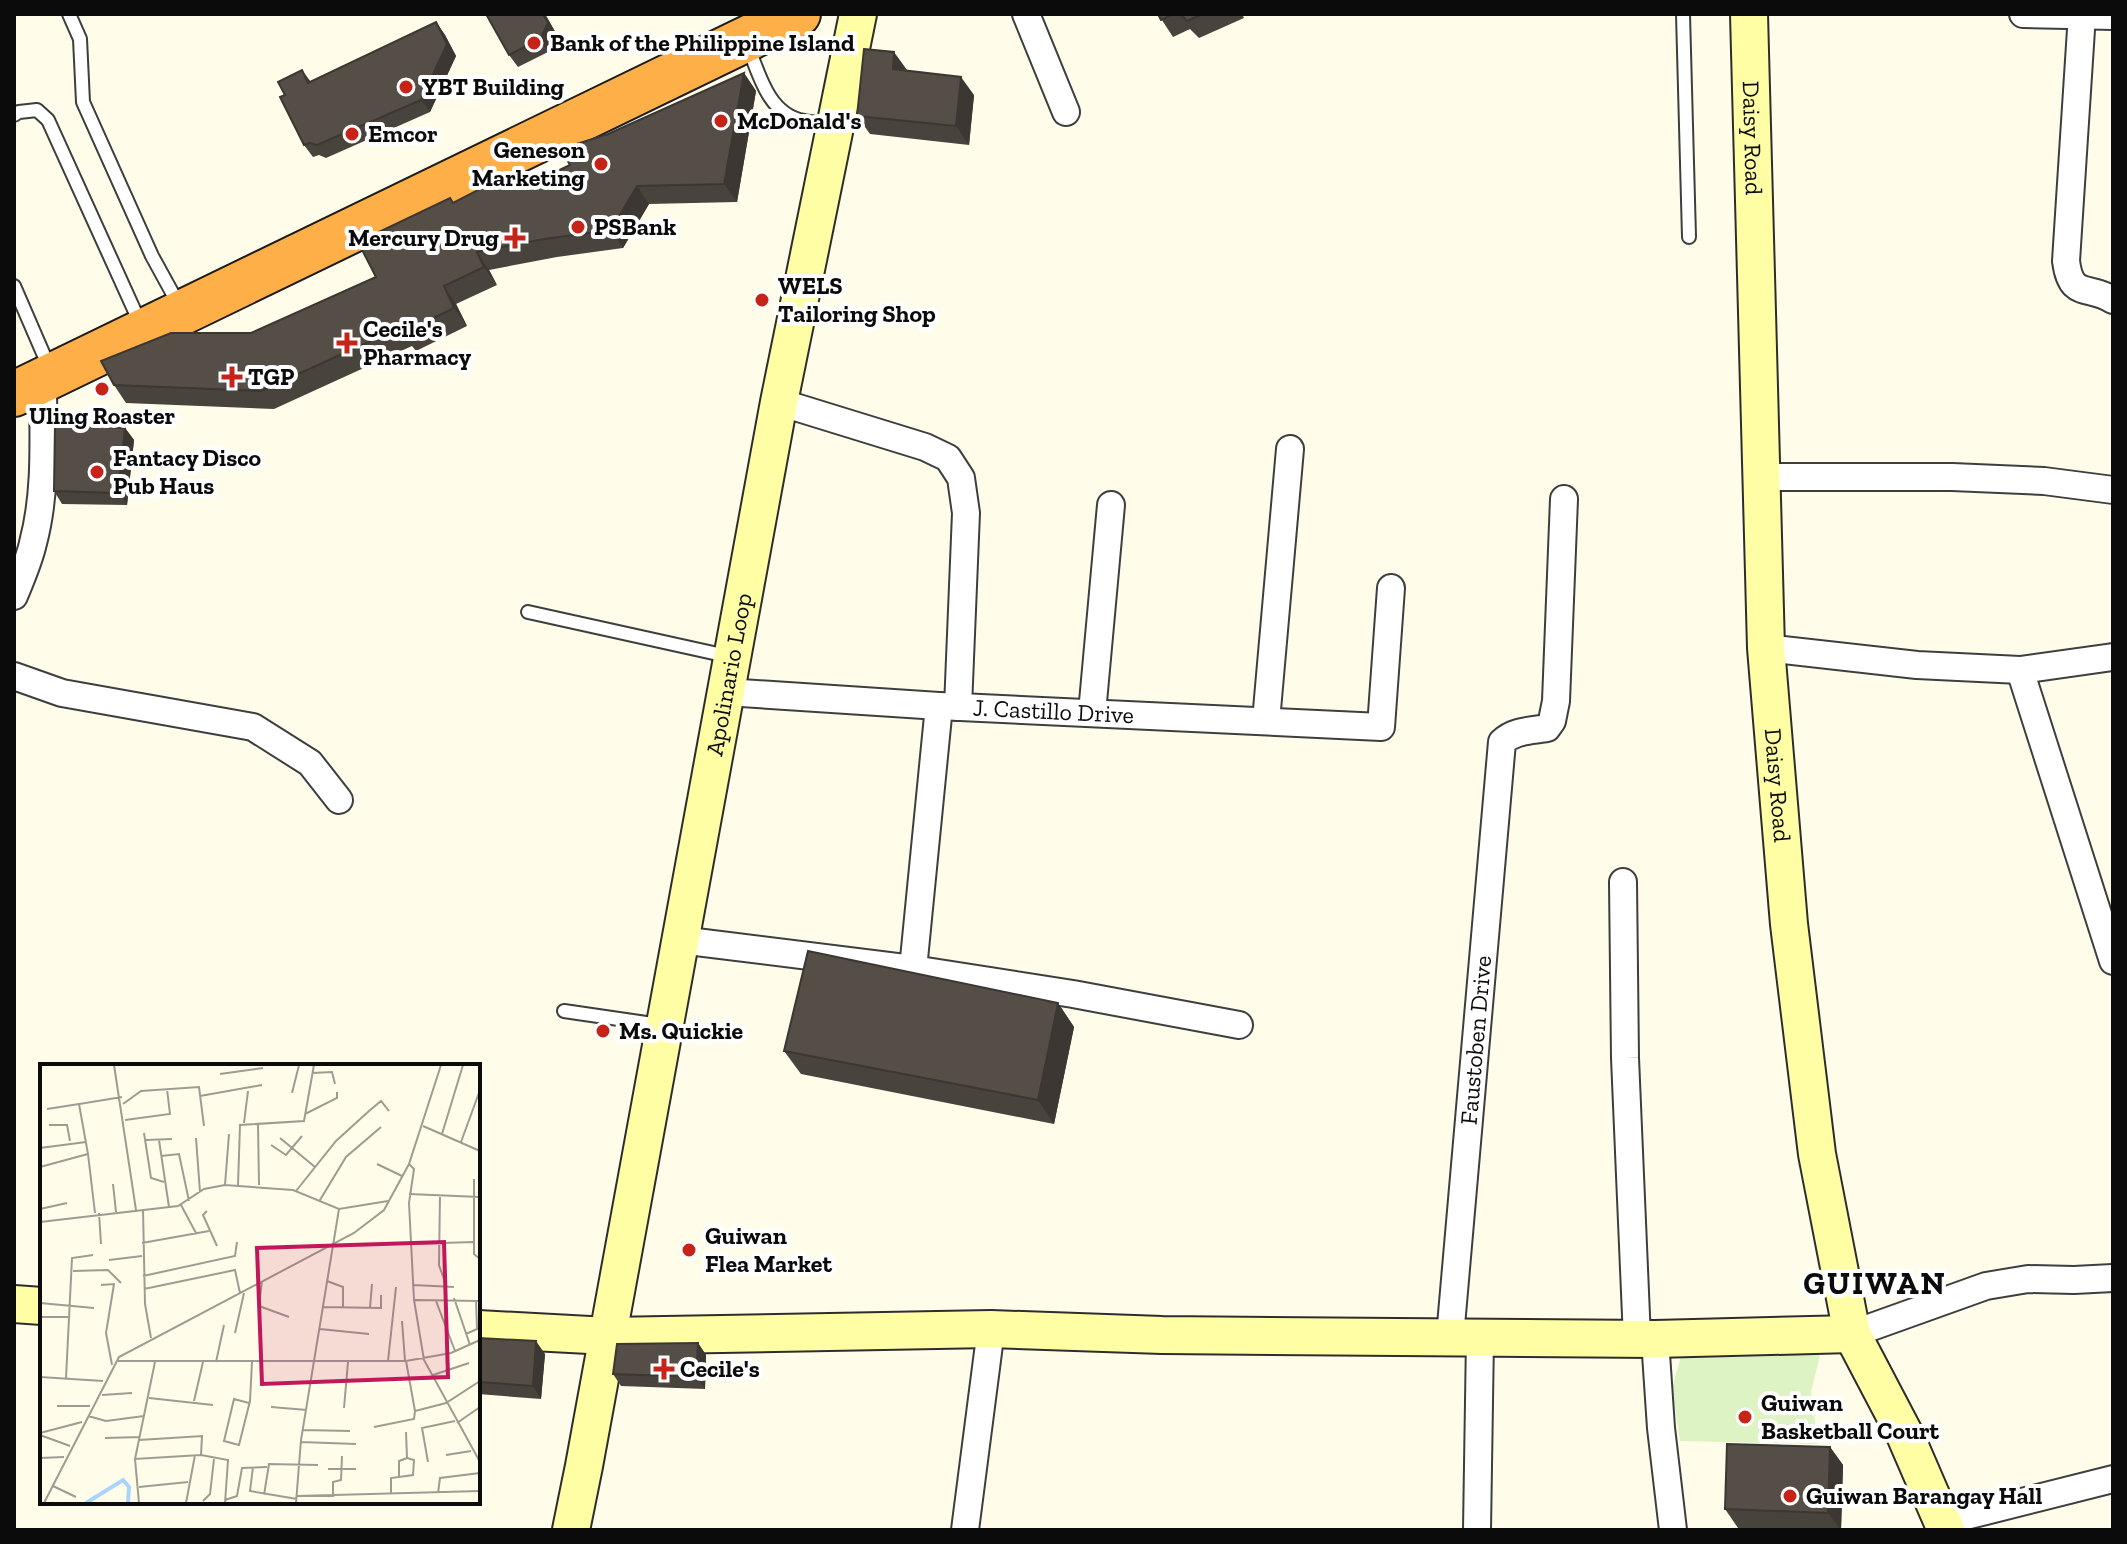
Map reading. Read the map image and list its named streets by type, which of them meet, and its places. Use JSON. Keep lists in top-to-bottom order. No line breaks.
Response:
{"streets":{"street":["Daisy Road","Apolinario Loop","J. Castillo Drive","Faustoben Drive"]},"crossings":[["Apolinario Loop","J. Castillo Drive"]],"districts":["GUIWAN"],"places":{"other":["Bank of the Philippine Island","YBT Building","McDonald's","Emcor","Geneson Marketing","PSBank","WELS Tailoring Shop","Uling Roaster","Fantacy Disco Pub Haus","Ms. Quickie","Guiwan Flea Market","Guiwan Basketball Court","Guiwan Barangay Hall"],"health":["Mercury Drug","Cecile's Pharmacy","TGP","Cecile's"]}}
